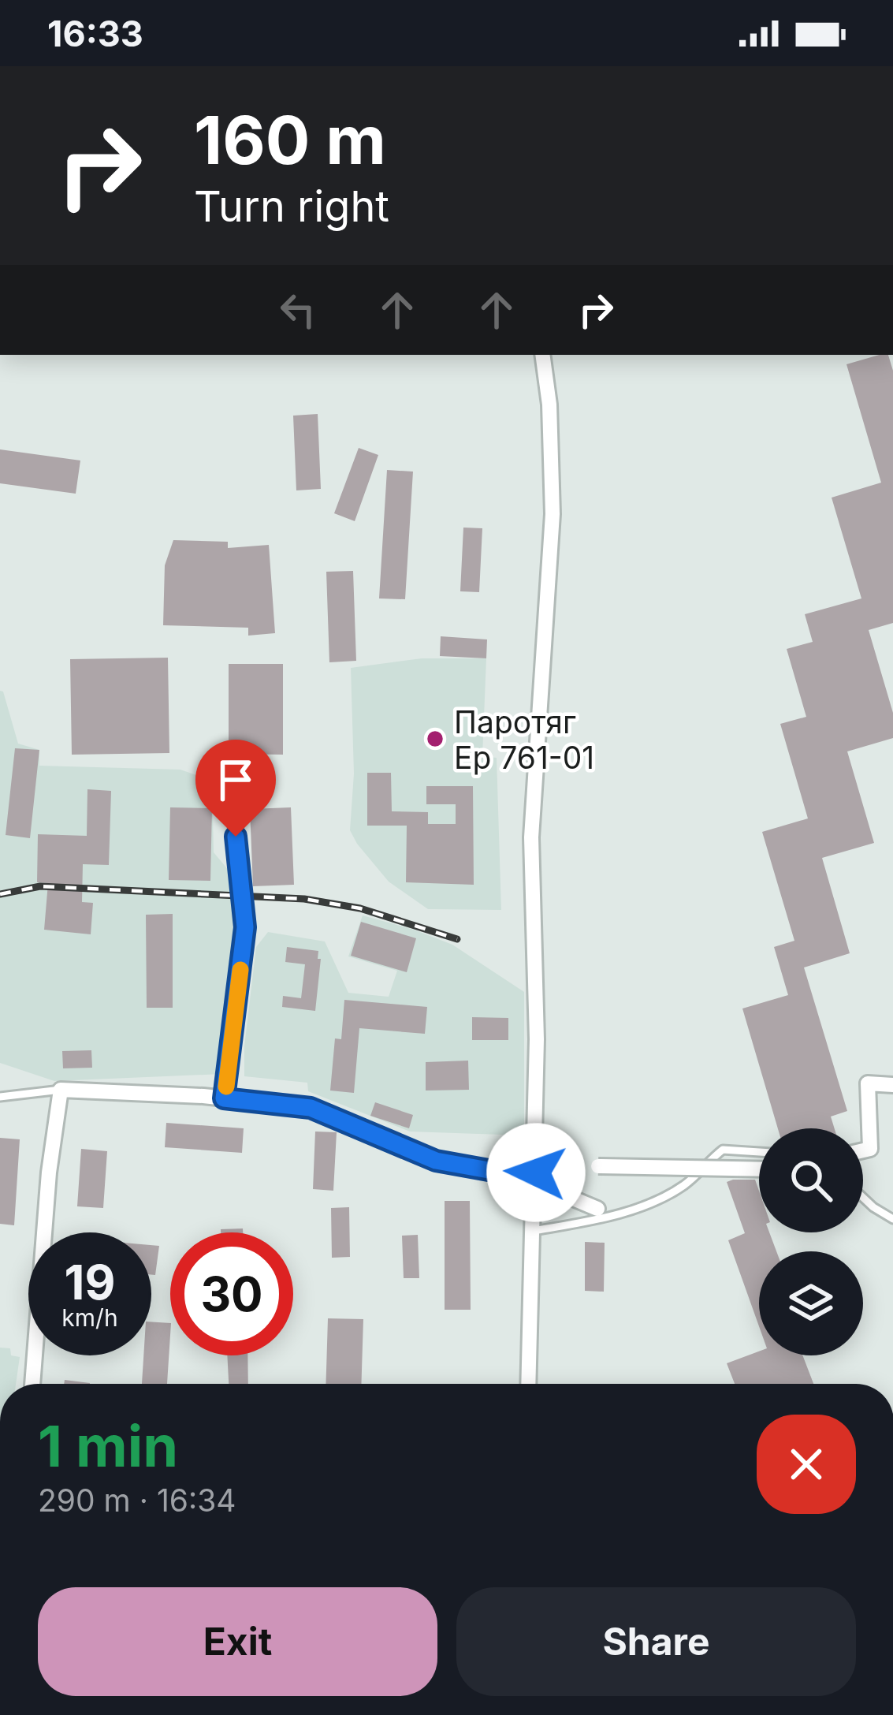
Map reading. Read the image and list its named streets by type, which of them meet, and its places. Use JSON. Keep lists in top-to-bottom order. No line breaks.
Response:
{"places":["Паротяг Ер 761-01"],"page":{"status":"16:33","turn":["160 m","Turn right"],"speed":"19 km/h","limit":"30","heading":["1 min","290 m · 16:34"],"buttons":["Exit","Share"]}}
